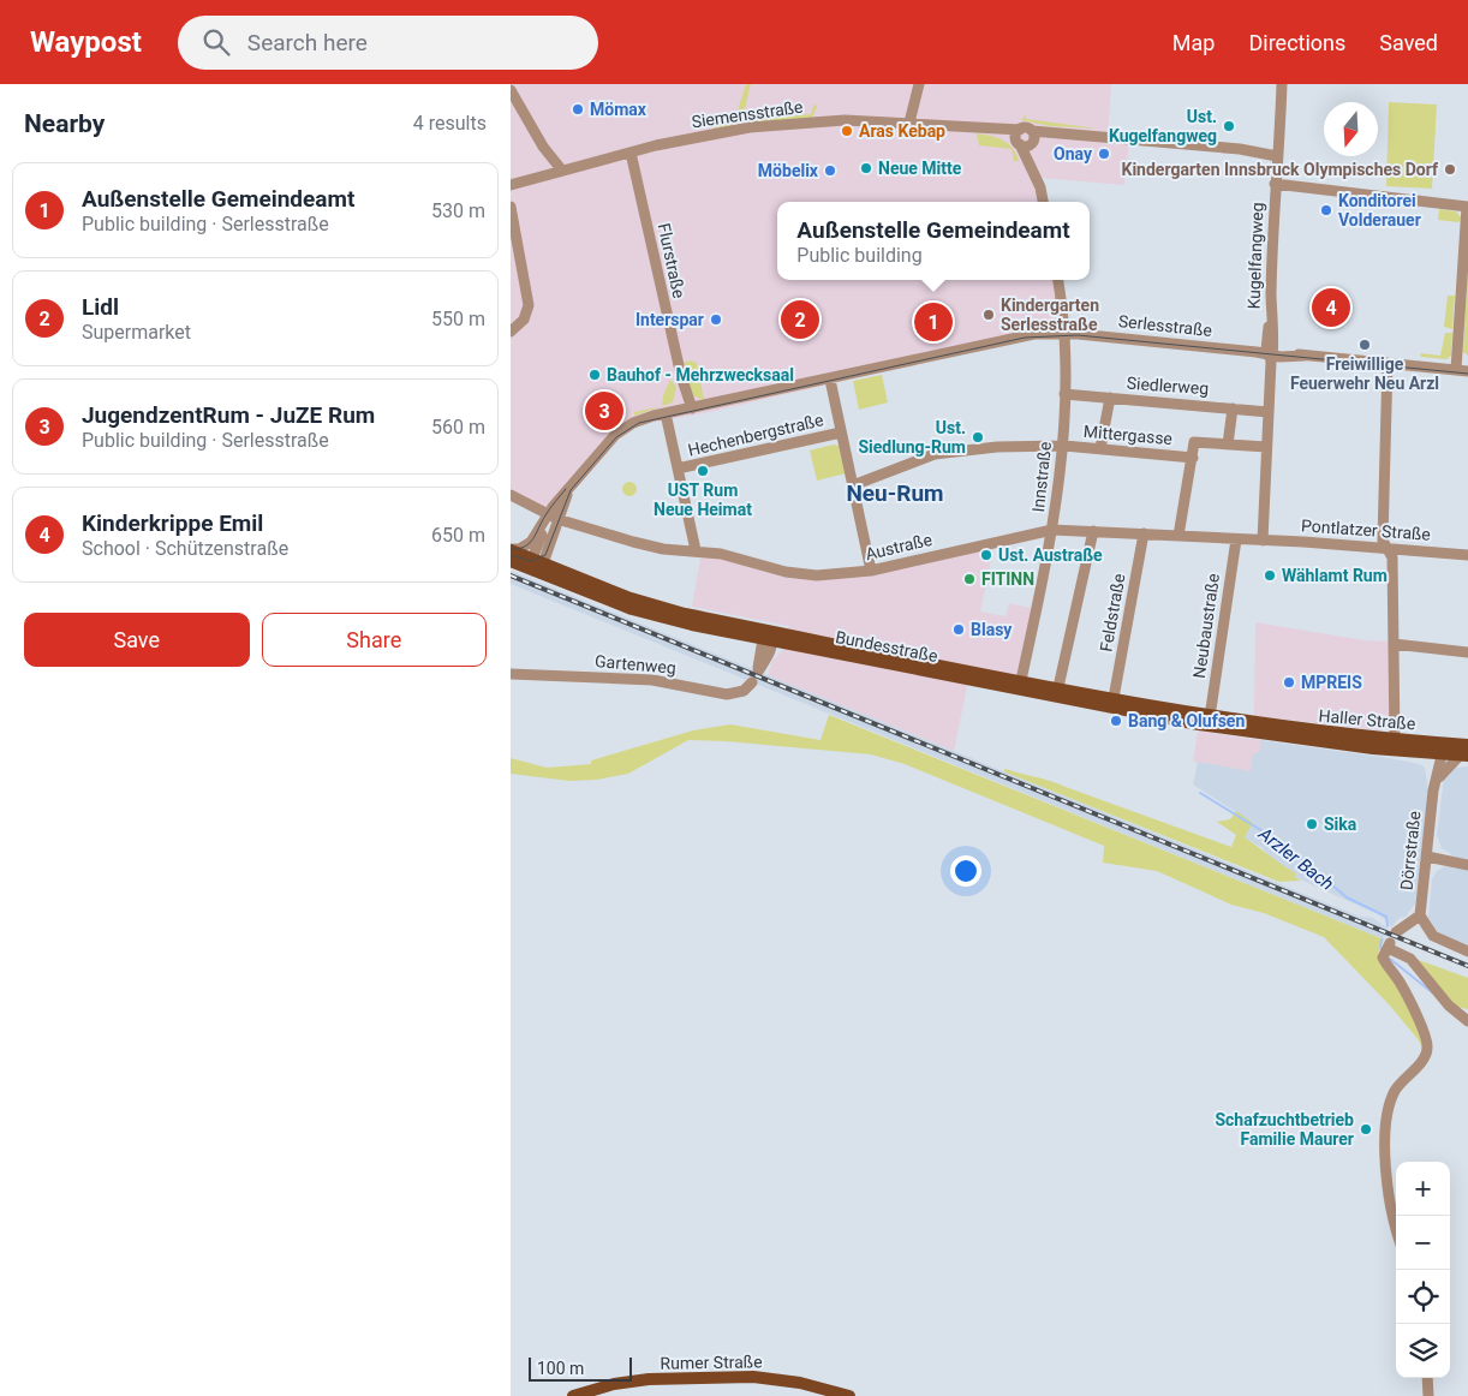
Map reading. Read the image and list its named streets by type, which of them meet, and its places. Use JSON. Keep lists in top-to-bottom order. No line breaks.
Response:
{"streets":{"main road":["Bundesstraße","Haller Straße","Rumer Straße"],"street":["Siemensstraße","Kugelfangweg","Flurstraße","Serlesstraße","Siedlerweg","Hechenbergstraße","Mittergasse","Innstraße","Pontlatzer Straße","Austraße","Feldstraße","Neubaustraße","Gartenweg","Dörrstraße"]},"crossings":[["Siemensstraße","Kugelfangweg"],["Siemensstraße","Flurstraße"],["Kugelfangweg","Serlesstraße"],["Kugelfangweg","Siedlerweg"],["Kugelfangweg","Mittergasse"],["Kugelfangweg","Pontlatzer Straße"],["Kugelfangweg","Austraße"],["Flurstraße","Serlesstraße"],["Serlesstraße","Innstraße"],["Serlesstraße","Austraße"],["Serlesstraße","Bundesstraße"],["Siedlerweg","Innstraße"],["Mittergasse","Innstraße"],["Mittergasse","Austraße"],["Innstraße","Austraße"],["Innstraße","Bundesstraße"],["Pontlatzer Straße","Austraße"],["Austraße","Feldstraße"],["Austraße","Neubaustraße"],["Feldstraße","Bundesstraße"],["Neubaustraße","Bundesstraße"],["Bundesstraße","Haller Straße"],["Haller Straße","Dörrstraße"]],"districts":["Neu-Rum"],"water":["Arzler Bach"],"places":["Mömax","Ust. Kugelfangweg","Aras Kebap","Onay","Neue Mitte","Kindergarten Innsbruck Olympisches Dorf","Möbelix","Konditorei Volderauer","Kindergarten Serlesstraße","Interspar","Freiwillige Feuerwehr Neu Arzl","Bauhof - Mehrzwecksaal","Ust. Siedlung-Rum","UST Rum Neue Heimat","Ust. Austraße","Wählamt Rum","FITINN","Blasy","MPREIS","Bang & Olufsen","Sika","Schafzuchtbetrieb Familie Maurer"],"scale_bar":"100 m","north":"bottom","page":{"header":"Waypost","search":"Search here","nav":["Map","Directions","Saved"],"heading":["Nearby","4 results"],"list":[{"mark":"1","name":"Außenstelle Gemeindeamt","note":"Public building · Serlesstraße","value":"530 m"},{"mark":"2","name":"Lidl","note":"Supermarket","value":"550 m"},{"mark":"3","name":"JugendzentRum - JuZE Rum","note":"Public building · Serlesstraße","value":"560 m"},{"mark":"4","name":"Kinderkrippe Emil","note":"School · Schützenstraße","value":"650 m"}],"popup":["Außenstelle Gemeindeamt","Public building"],"pins":["4","2","1","3"],"buttons":["Save","Share"],"map_buttons":["+","−"],"scale":"100 m"}}
